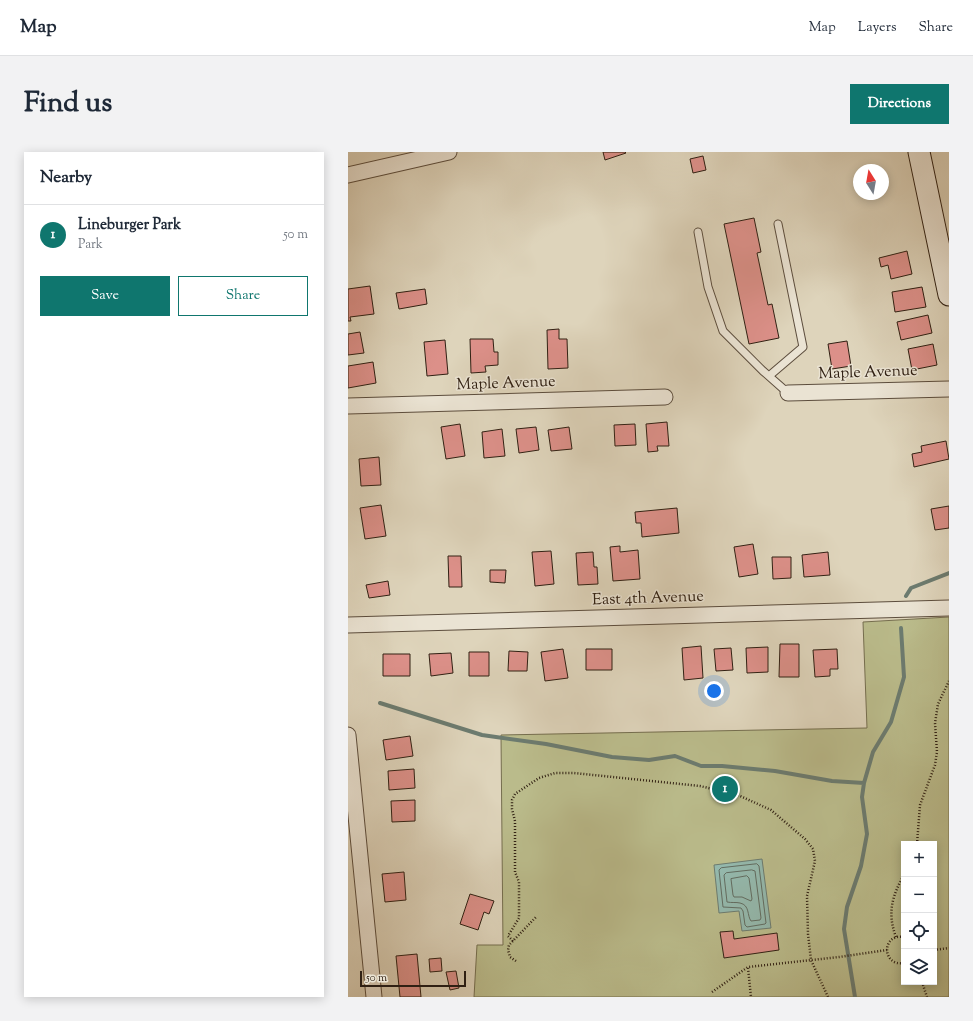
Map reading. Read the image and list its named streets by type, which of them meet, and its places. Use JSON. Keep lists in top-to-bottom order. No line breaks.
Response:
{"streets":{"street":["Maple Avenue","East 4th Avenue"]},"scale_bar":"50 m","north":"top","page":{"header":"Map","nav":["Map","Layers","Share"],"title":"Find us","buttons":["Directions",["Save","Share"]],"heading":"Nearby","list":[{"mark":"1","name":"Lineburger Park","note":"Park","value":"50 m"}],"pins":"1","map_buttons":["+","−"],"scale":"50 m"}}
